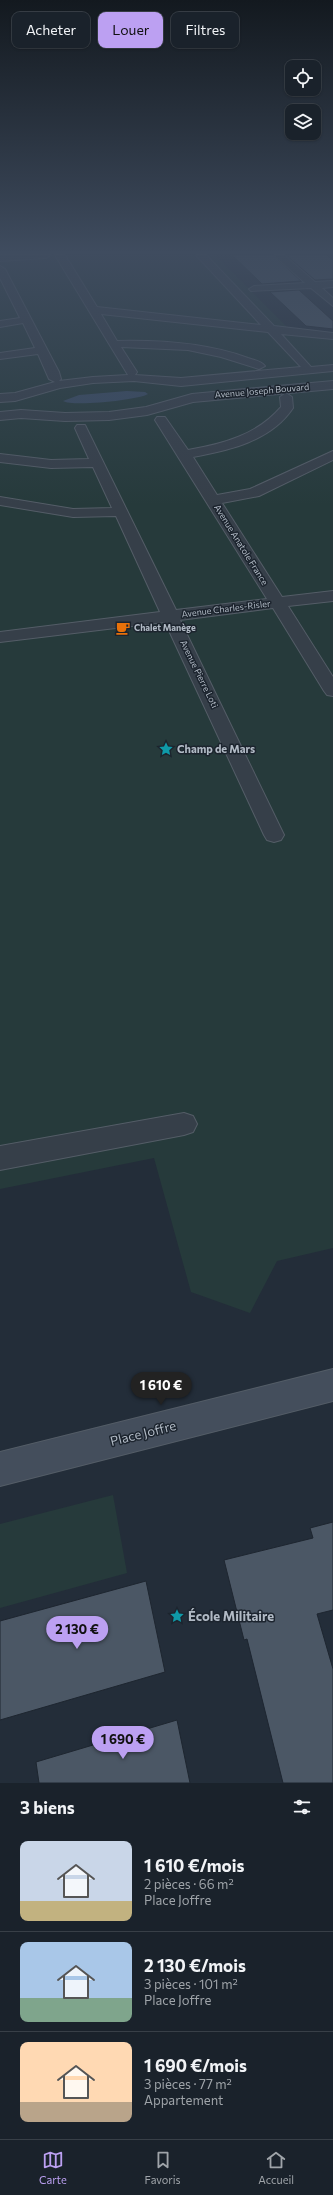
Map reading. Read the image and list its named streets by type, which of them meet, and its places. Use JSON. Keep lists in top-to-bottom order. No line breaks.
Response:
{"streets":{"main road":["Place Joffre"],"street":["Avenue Joseph Bouvard","Avenue Anatole France","Avenue Charles-Risler","Avenue Pierre Loti"]},"crossings":[["Avenue Anatole France","Avenue Charles-Risler"],["Avenue Charles-Risler","Avenue Pierre Loti"]],"places":{"cafe":["Chalet Manège"],"place":["Champ de Mars","École Militaire"]},"page":{"chip":["Acheter","Louer","Filtres"],"price":["1 610 €","2 130 €","1 690 €"],"heading":"3 biens","list":[{"name":"1 610 €/mois","note":"2 pièces · 66 m² · Place Joffre"},{"name":"2 130 €/mois","note":"3 pièces · 101 m² · Place Joffre"},{"name":"1 690 €/mois","note":"3 pièces · 77 m² · Appartement"}],"tabs":["Carte","Favoris","Accueil"]}}
